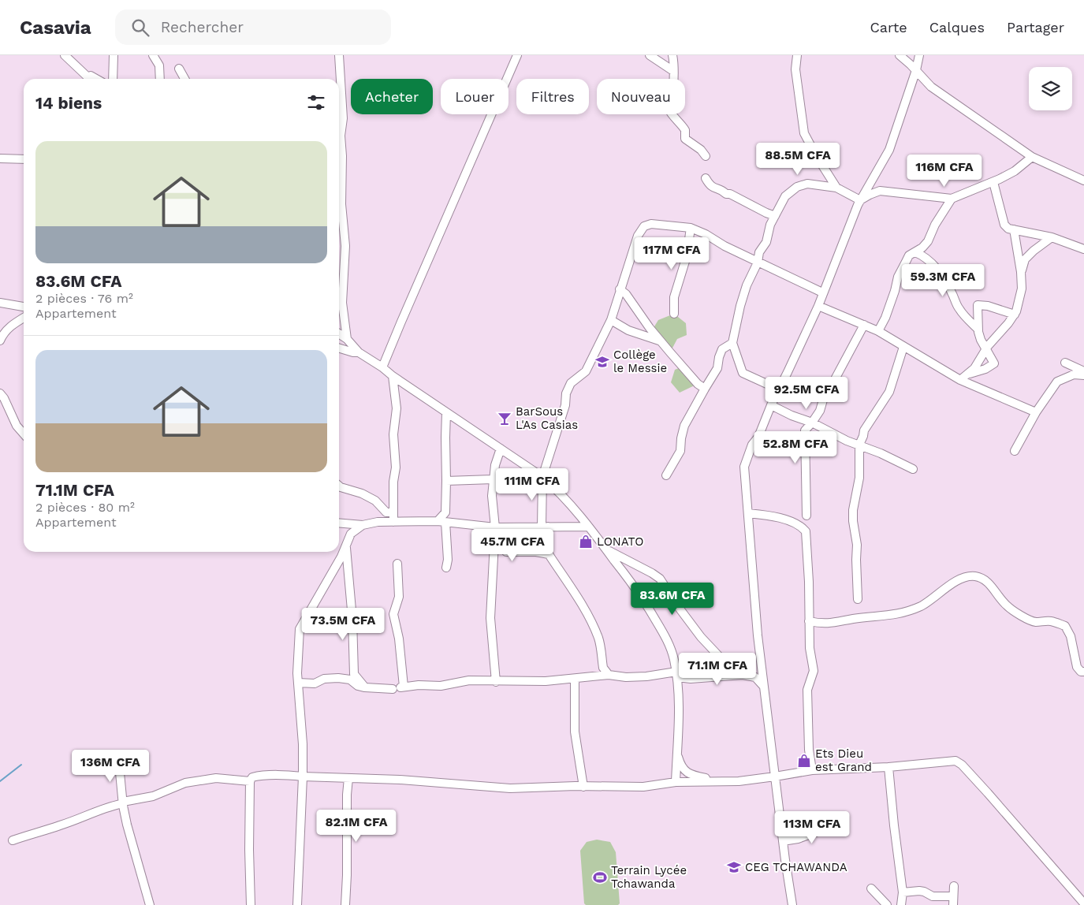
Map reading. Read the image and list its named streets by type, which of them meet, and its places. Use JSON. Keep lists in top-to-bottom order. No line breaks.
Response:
{"places":{"school or university":["Collège le Messie","CEG TCHAWANDA"],"bar":["BarSous L'As Casias"],"shop":["LONATO","Ets Dieu est Grand"],"sports":["Terrain Lycée Tchawanda"]},"page":{"header":"Casavia","search":"Rechercher","nav":["Carte","Calques","Partager"],"chip":["Acheter","Louer","Filtres","Nouveau"],"heading":"14 biens","list":[{"name":"83.6M CFA","note":"2 pièces · 76 m² · Appartement"},{"name":"71.1M CFA","note":"2 pièces · 80 m² · Appartement"}],"price":["88.5M CFA","116M CFA","117M CFA","59.3M CFA","92.5M CFA","52.8M CFA","111M CFA","45.7M CFA","83.6M CFA","73.5M CFA","71.1M CFA","136M CFA","82.1M CFA","113M CFA"]}}
